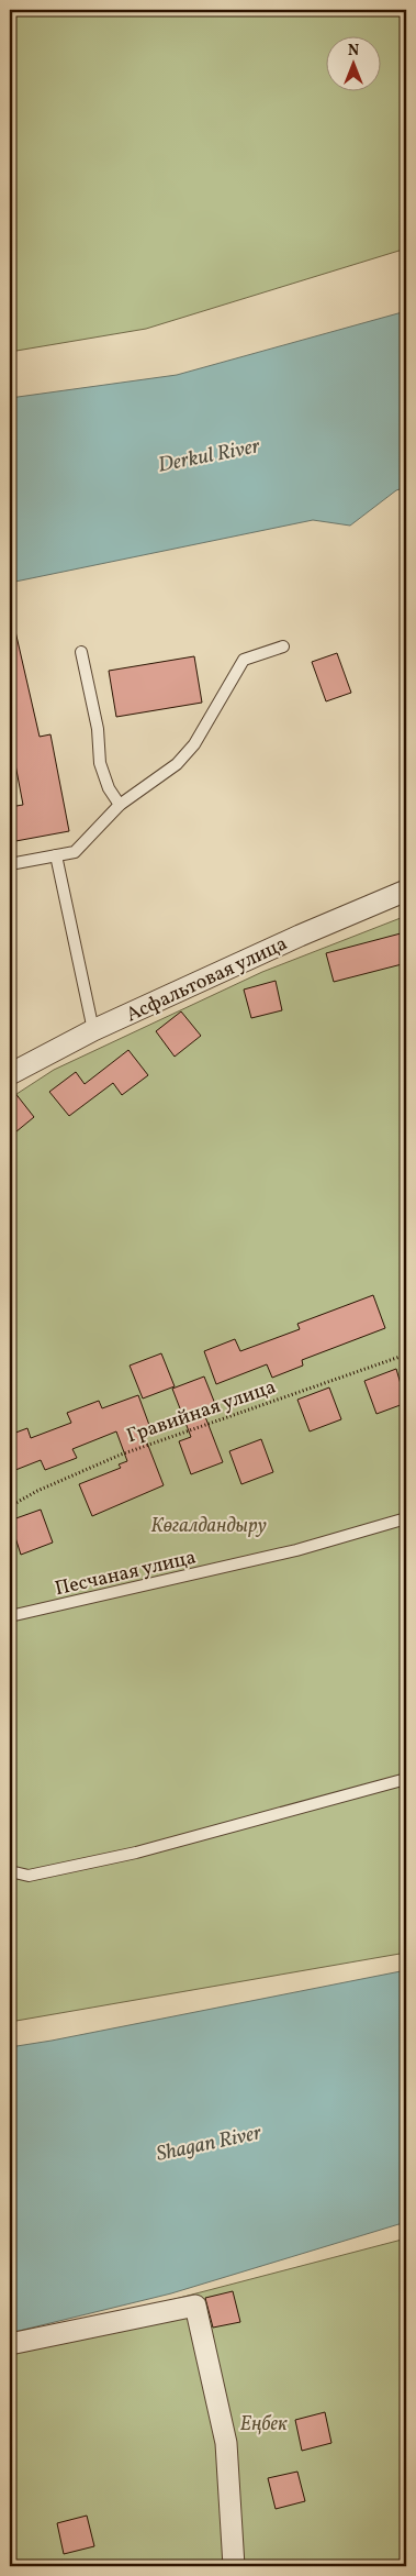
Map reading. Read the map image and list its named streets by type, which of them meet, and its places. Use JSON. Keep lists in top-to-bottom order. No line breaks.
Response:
{"streets":{"street":["Асфальтовая улица"],"lane":["Песчаная улица"],"path":["Гравийная улица"]},"water":["Derkul River","Shagan River"],"parks":["Көгалдандыру","Еңбек"],"north":"top"}
